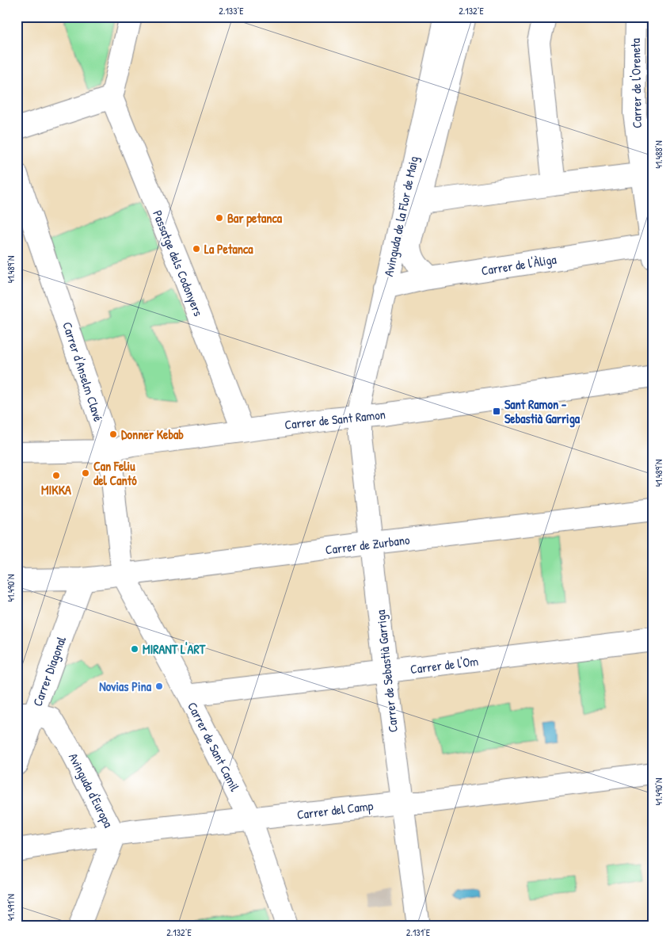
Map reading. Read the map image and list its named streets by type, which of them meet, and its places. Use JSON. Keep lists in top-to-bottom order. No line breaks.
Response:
{"streets":{"street":["Carrer de l'Oreneta","Avinguda de la Flor de Maig","Passatge dels Codonyers","Carrer de l'Àliga","Carrer d'Anselm Clavé","Carrer de Sant Ramon","Carrer de Zurbano","Carrer de l'Om","Carrer Diagonal","Carrer de Sebastià Garriga","Carrer de Sant Camil","Avinguda d'Europa","Carrer del Camp"]},"crossings":[["Carrer de l'Oreneta","Carrer de l'Àliga"],["Avinguda de la Flor de Maig","Carrer de l'Àliga"],["Avinguda de la Flor de Maig","Carrer de Sant Ramon"],["Avinguda de la Flor de Maig","Carrer de Sebastià Garriga"],["Passatge dels Codonyers","Carrer de Sant Ramon"],["Carrer d'Anselm Clavé","Carrer de Sant Ramon"],["Carrer d'Anselm Clavé","Carrer de Zurbano"],["Carrer d'Anselm Clavé","Carrer de Sant Camil"],["Carrer de Sant Ramon","Carrer de Sebastià Garriga"],["Carrer de Zurbano","Carrer Diagonal"],["Carrer de Zurbano","Carrer de Sebastià Garriga"],["Carrer de Zurbano","Carrer de Sant Camil"],["Carrer de l'Om","Carrer de Sebastià Garriga"],["Carrer de l'Om","Carrer de Sant Camil"],["Carrer Diagonal","Avinguda d'Europa"],["Carrer de Sebastià Garriga","Carrer del Camp"],["Carrer de Sant Camil","Carrer del Camp"],["Avinguda d'Europa","Carrer del Camp"]],"places":{"other":["Bar petanca","La Petanca","Donner Kebab","Can Feliu del Cantó","MIKKA","MIRANT L'ART","Novias Pina"],"transit":["Sant Ramon - Sebastià Garriga"]},"coordinates":["2.133°E","2.132°E","41.488°N","41.489°N","41.490°N","41.491°N","2.131°E"]}
